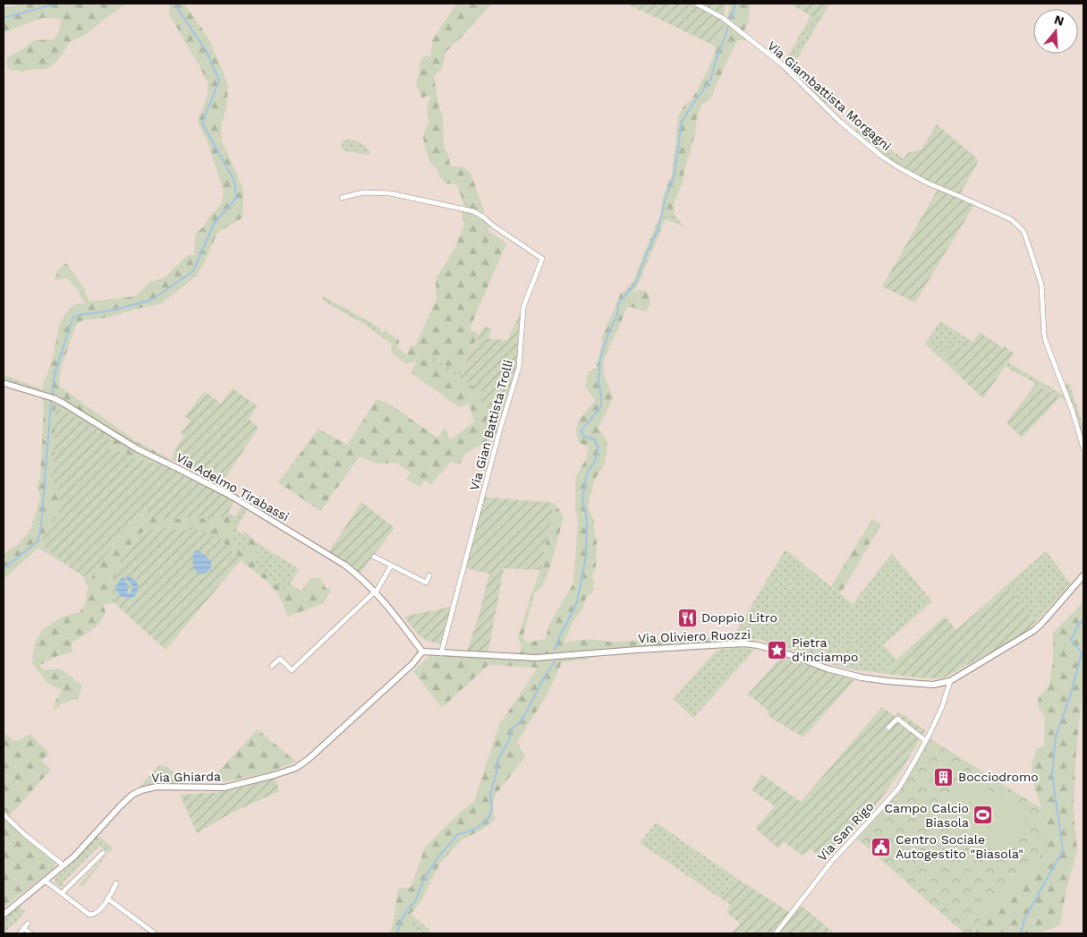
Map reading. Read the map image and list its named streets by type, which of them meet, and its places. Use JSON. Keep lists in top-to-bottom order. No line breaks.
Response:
{"streets":{"street":["Via Giambattista Morgagni","Via Gian Battista Trolli","Via Adelmo Tirabassi","Via Oliviero Ruozzi","Via Ghiarda","Via San Rigo"]},"crossings":[["Via Gian Battista Trolli","Via Oliviero Ruozzi"],["Via Adelmo Tirabassi","Via Oliviero Ruozzi"],["Via Adelmo Tirabassi","Via Ghiarda"],["Via Oliviero Ruozzi","Via Ghiarda"],["Via Oliviero Ruozzi","Via San Rigo"]],"places":{"restaurant":["Doppio Litro"],"place":["Pietra d'inciampo"],"building":["Bocciodromo"],"sports":["Campo Calcio Biasola"],"public building":["Centro Sociale Autogestito \"Biasola\""]},"north":"top"}
